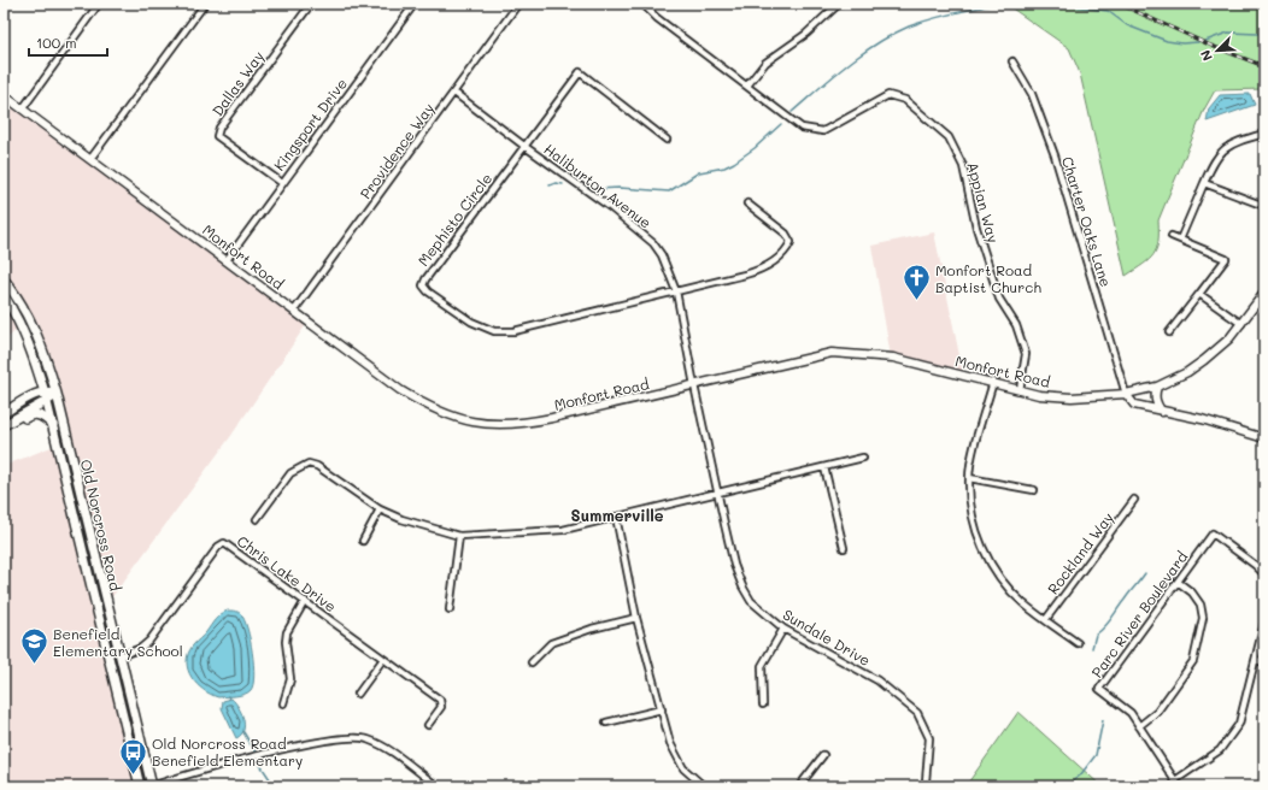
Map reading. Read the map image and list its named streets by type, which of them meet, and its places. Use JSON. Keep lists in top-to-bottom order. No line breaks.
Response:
{"streets":{"main road":["Old Norcross Road"],"street":["Dallas Way","Kingsport Drive","Providence Way","Haliburton Avenue","Appian Way","Mephisto Circle","Charter Oaks Lane","Monfort Road","Rockland Way","Chris Lake Drive","Parc River Boulevard","Sundale Drive"]},"crossings":[["Dallas Way","Kingsport Drive"],["Kingsport Drive","Monfort Road"],["Providence Way","Haliburton Avenue"],["Providence Way","Monfort Road"],["Haliburton Avenue","Mephisto Circle"],["Haliburton Avenue","Monfort Road"],["Haliburton Avenue","Sundale Drive"],["Appian Way","Monfort Road"],["Charter Oaks Lane","Monfort Road"],["Monfort Road","Sundale Drive"],["Old Norcross Road","Chris Lake Drive"]],"districts":["Summerville"],"places":{"church":["Monfort Road Baptist Church"],"school or university":["Benefield Elementary School"],"bus stop":["Old Norcross Road Benefield Elementary"]},"scale_bar":"100 m","north":"bottom left"}
